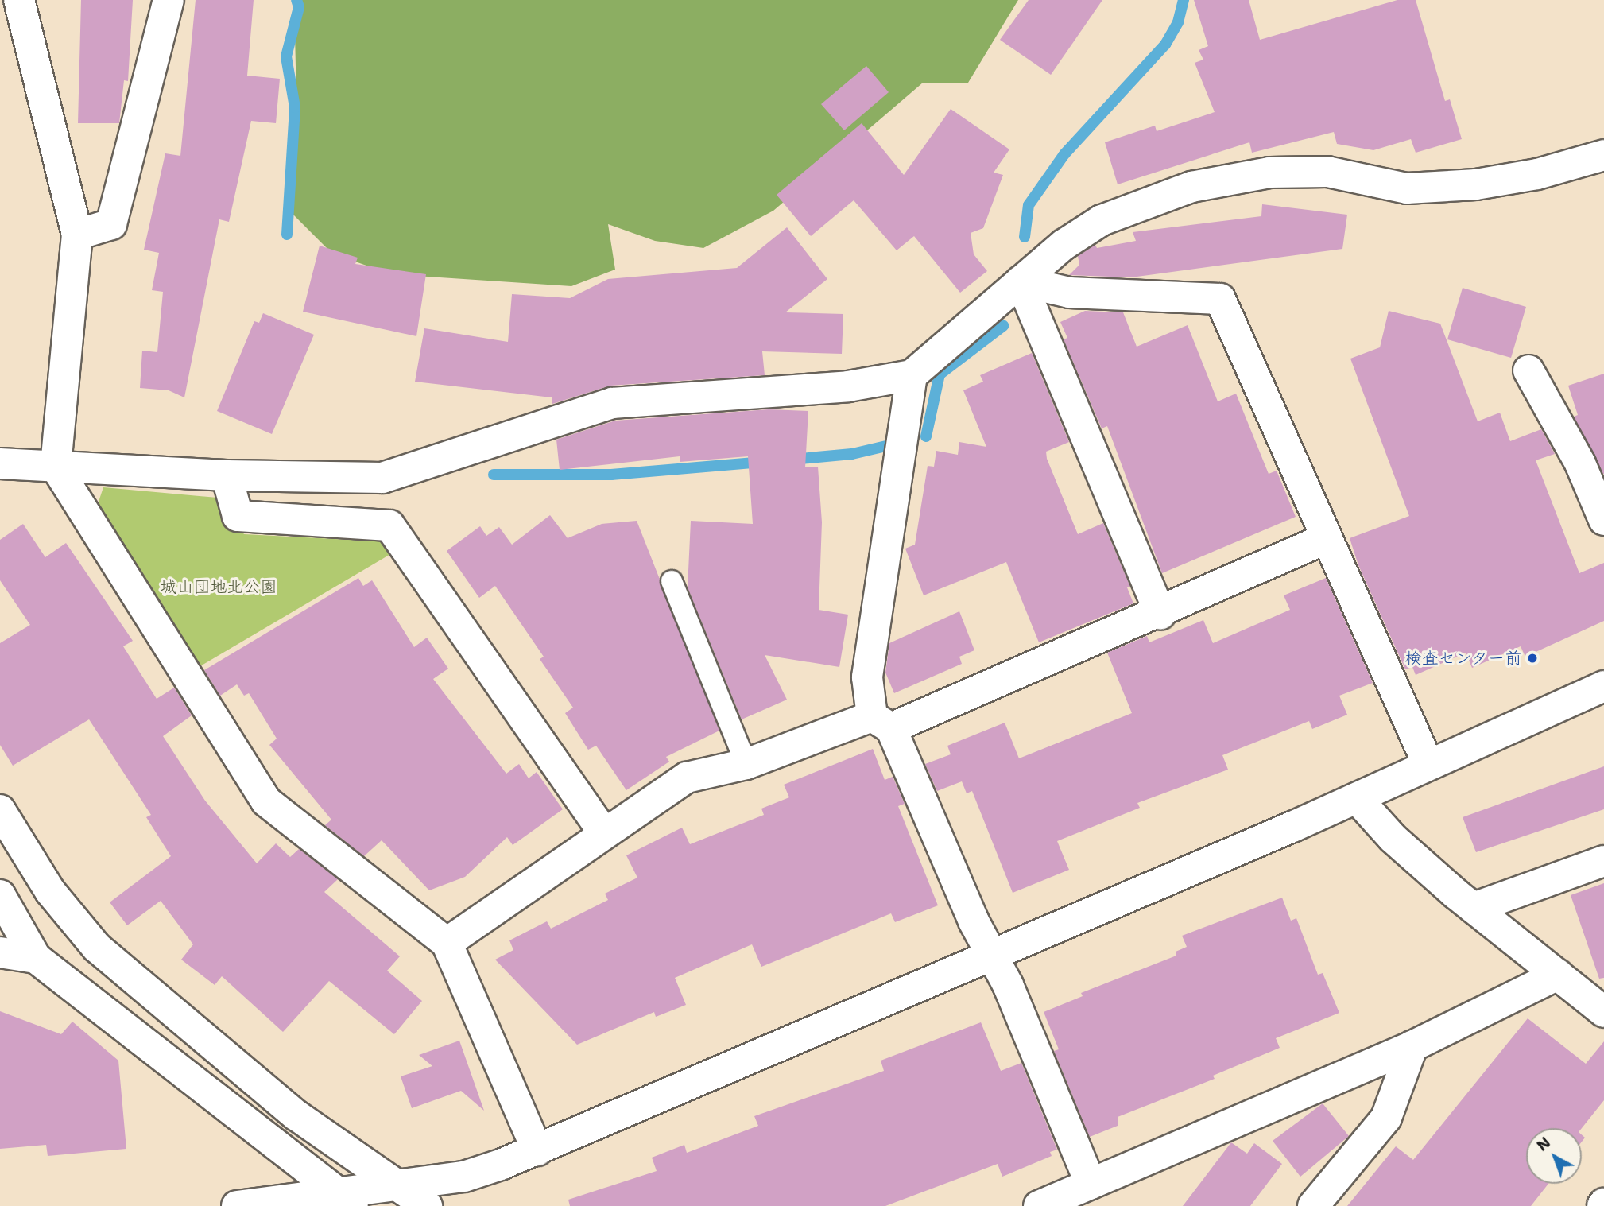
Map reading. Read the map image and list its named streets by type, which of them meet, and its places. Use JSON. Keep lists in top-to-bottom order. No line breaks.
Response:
{"parks":["城山団地北公園"],"places":["検査センター前"],"north":"top left"}
